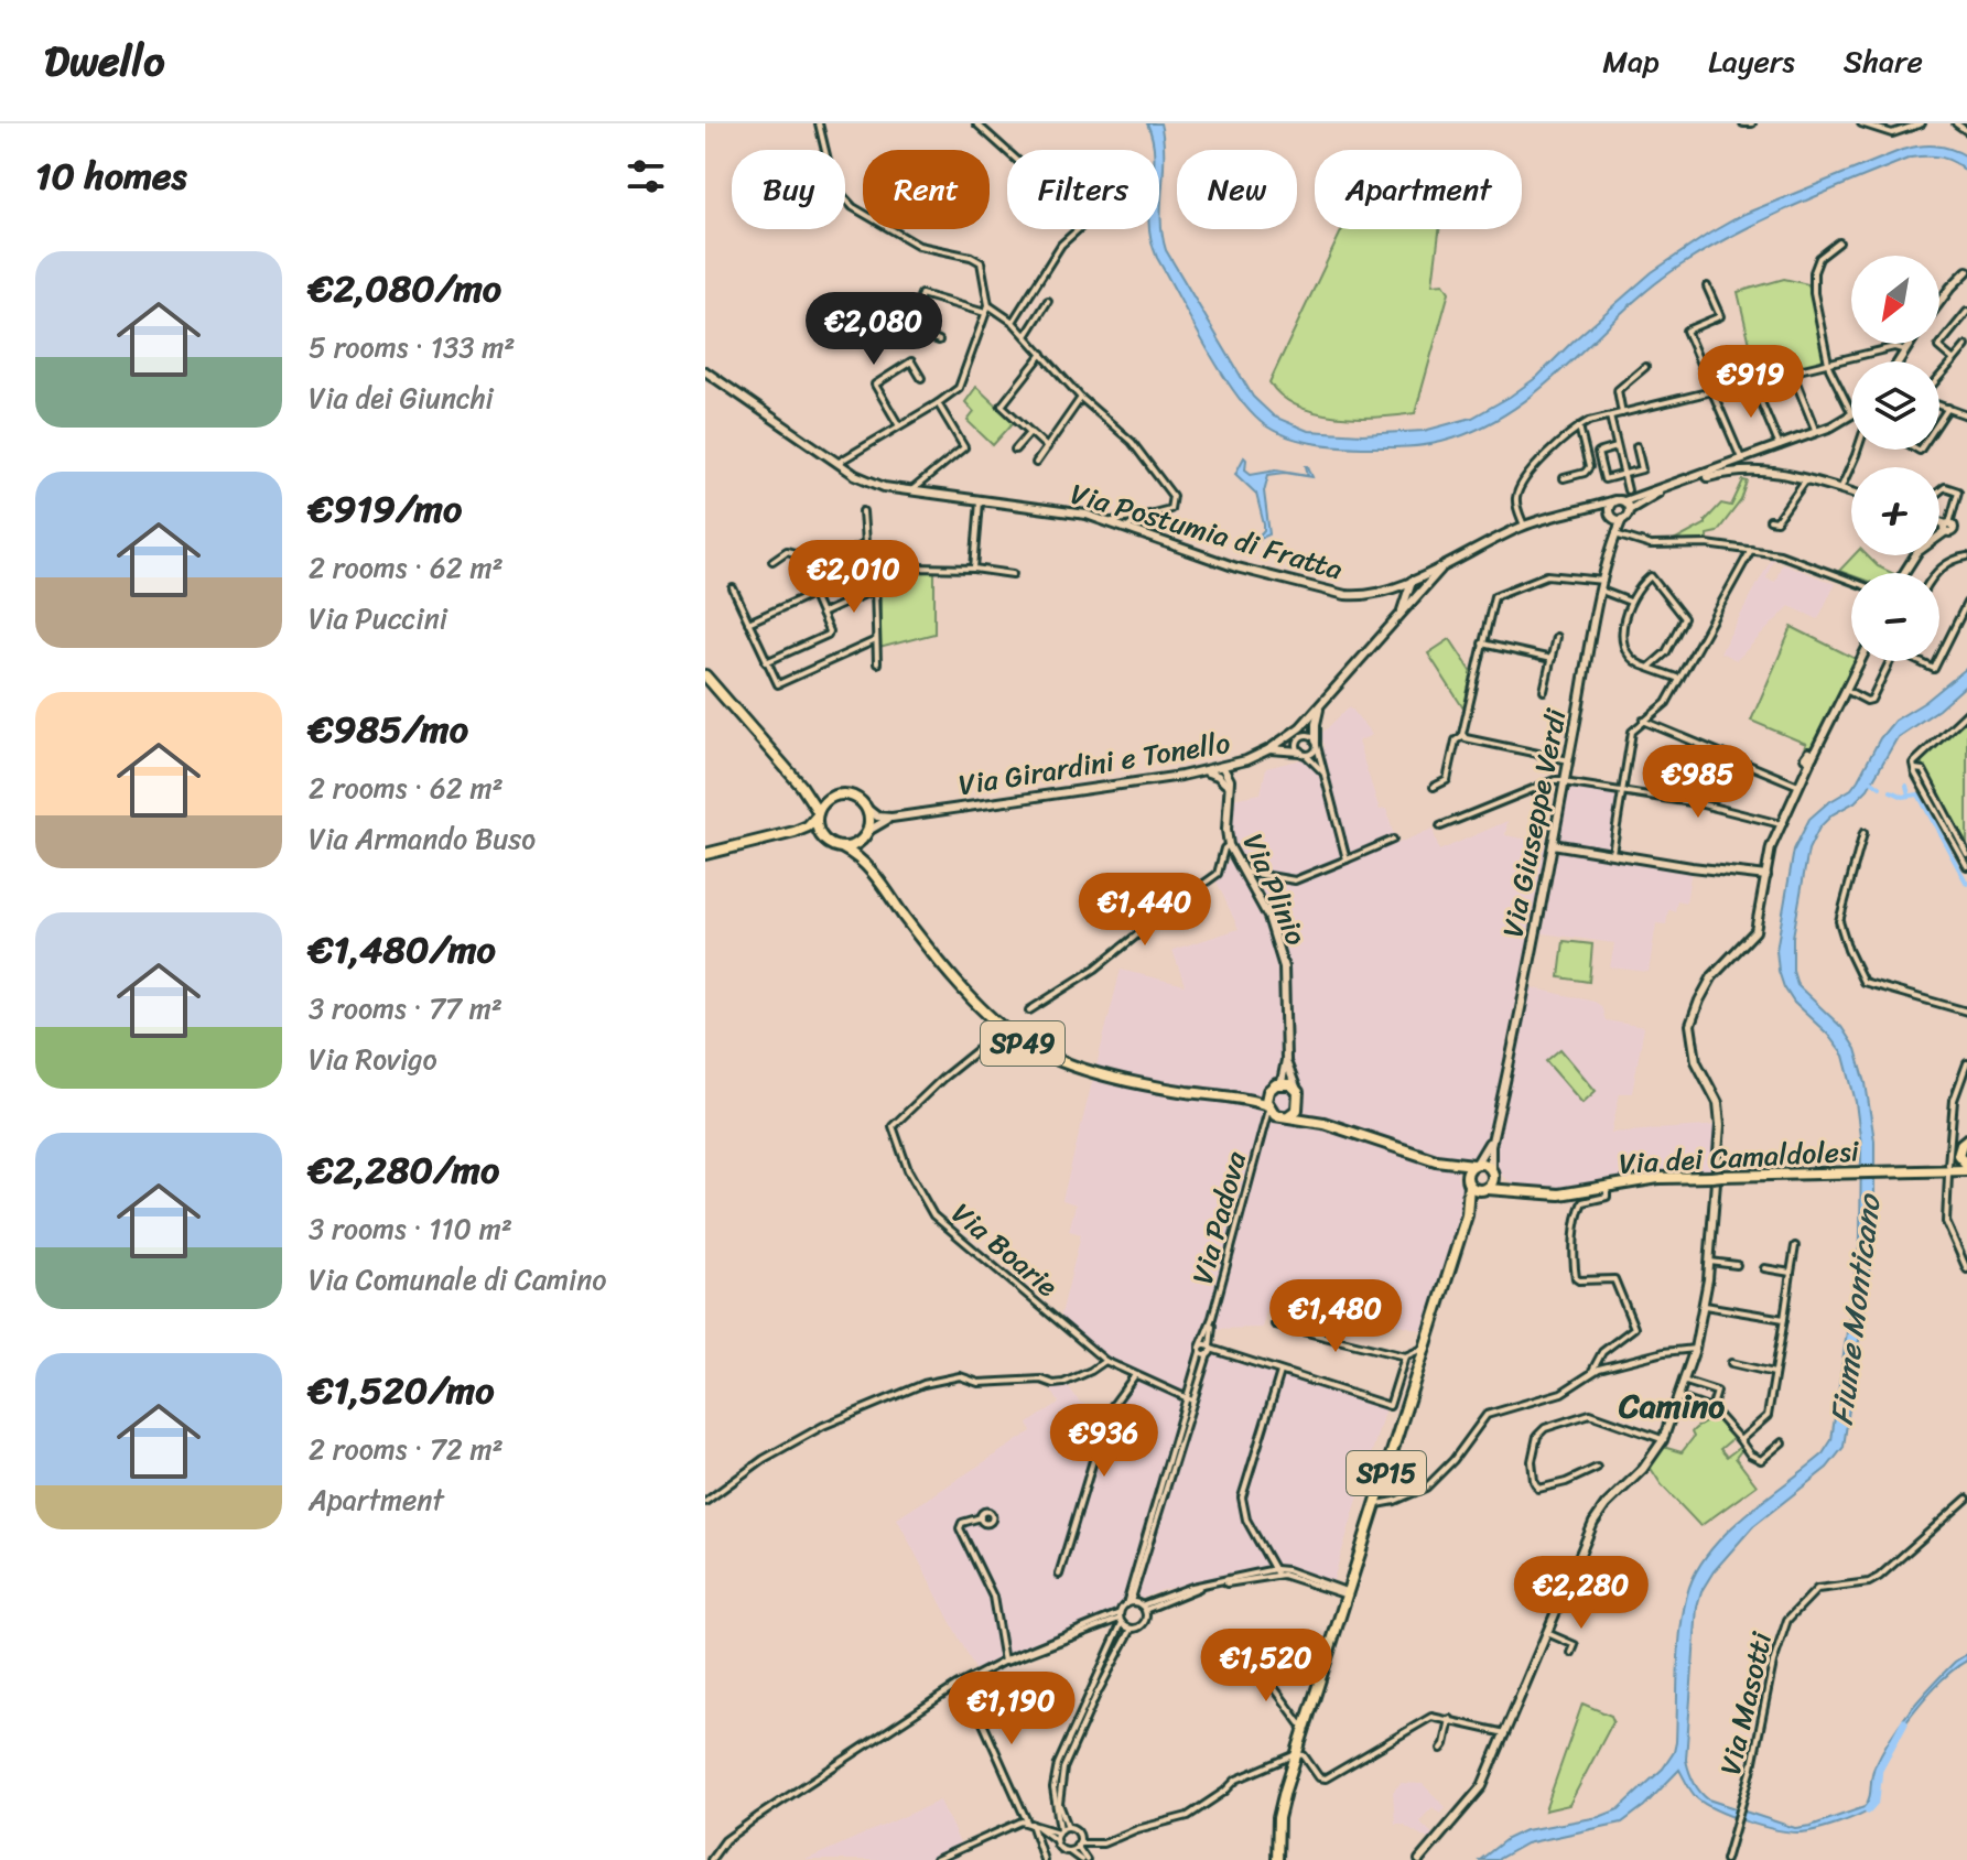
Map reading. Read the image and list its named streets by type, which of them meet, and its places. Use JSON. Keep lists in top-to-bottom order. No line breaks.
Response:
{"streets":{"main road":["Via Postumia di Fratta","Via Girardini e Tonello","Via Giuseppe Verdi","Via Plinio","SP49","Via dei Camaldolesi","SP15"],"street":["Via Padova","Via Boarie","Via Masotti"]},"crossings":[["Via Postumia di Fratta","Via Girardini e Tonello"],["Via Girardini e Tonello","Via Plinio"],["Via Girardini e Tonello","SP49"],["Via Giuseppe Verdi","SP49"],["Via Giuseppe Verdi","Via dei Camaldolesi"],["Via Giuseppe Verdi","SP15"],["Via Plinio","SP49"],["Via Plinio","Via Padova"],["SP49","Via dei Camaldolesi"],["SP49","Via Padova"],["SP49","SP15"],["Via dei Camaldolesi","SP15"]],"districts":["Camino"],"water":["Fiume Monticano"],"north":"bottom left","page":{"header":"Dwello","nav":["Map","Layers","Share"],"heading":"10 homes","chip":["Buy","Rent","Filters","New","Apartment"],"list":[{"name":"€2,080/mo","note":"5 rooms · 133 m² · Via dei Giunchi"},{"name":"€919/mo","note":"2 rooms · 62 m² · Via Puccini"},{"name":"€985/mo","note":"2 rooms · 62 m² · Via Armando Buso"},{"name":"€1,480/mo","note":"3 rooms · 77 m² · Via Rovigo"},{"name":"€2,280/mo","note":"3 rooms · 110 m² · Via Comunale di Camino"},{"name":"€1,520/mo","note":"2 rooms · 72 m² · Apartment"}],"map_buttons":["+","−"],"price":["€2,080","€919","€2,010","€985","€1,440","€1,480","€936","€2,280","€1,520","€1,190"]}}
